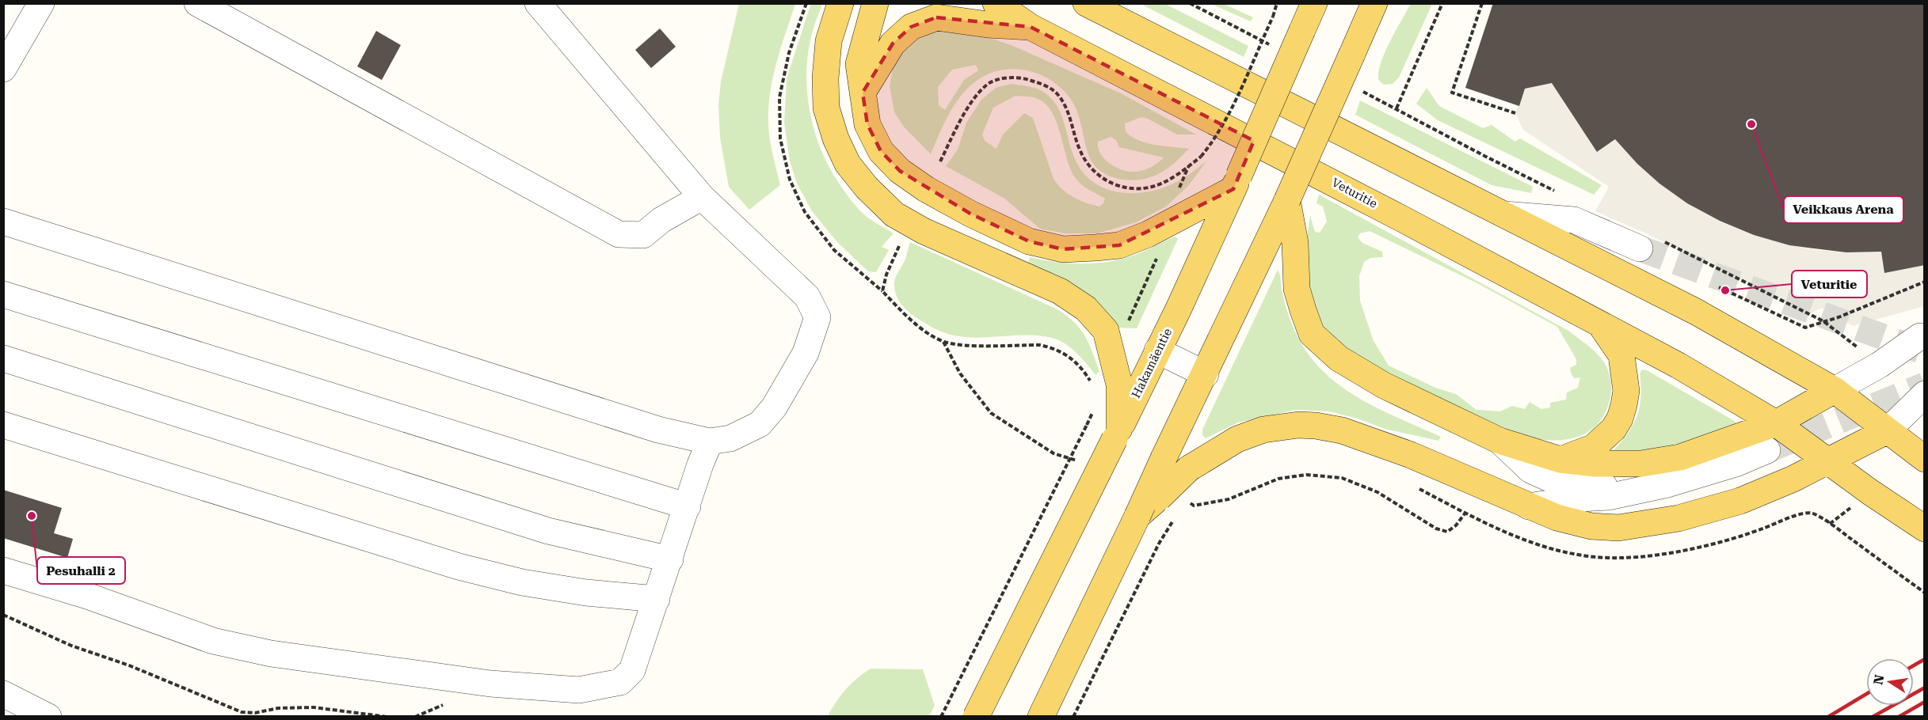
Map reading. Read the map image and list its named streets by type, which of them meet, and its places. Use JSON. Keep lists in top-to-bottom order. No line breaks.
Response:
{"streets":{"main road":["Veturitie","Hakamäentie"]},"places":["Veikkaus Arena","Veturitie","Pesuhalli 2"],"north":"left"}
